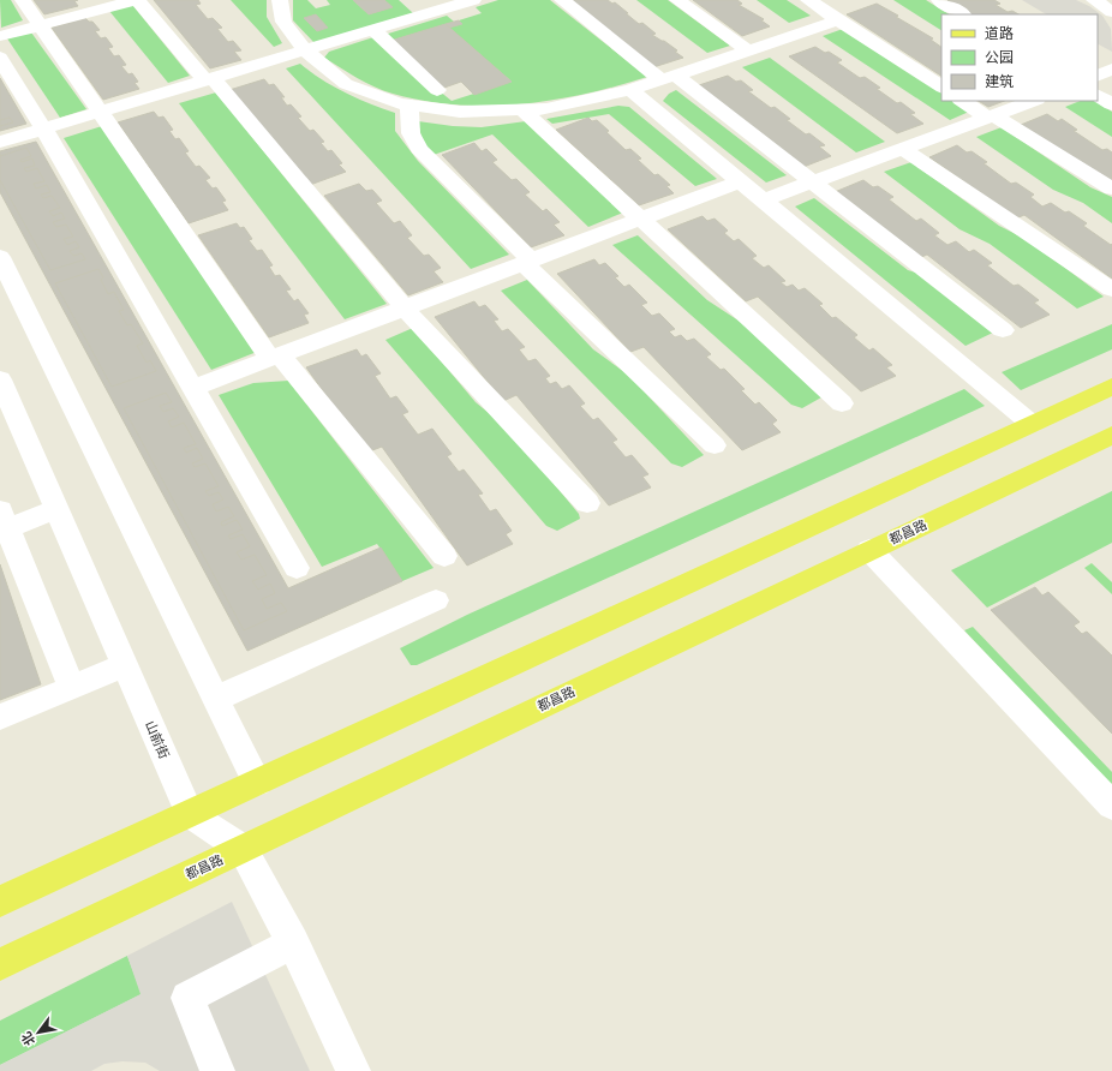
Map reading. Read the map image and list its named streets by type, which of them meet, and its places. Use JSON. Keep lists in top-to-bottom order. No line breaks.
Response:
{"streets":{"main road":["都昌路"],"street":["山前街"]},"legend":["道路","公园","建筑"],"north":"bottom left"}
